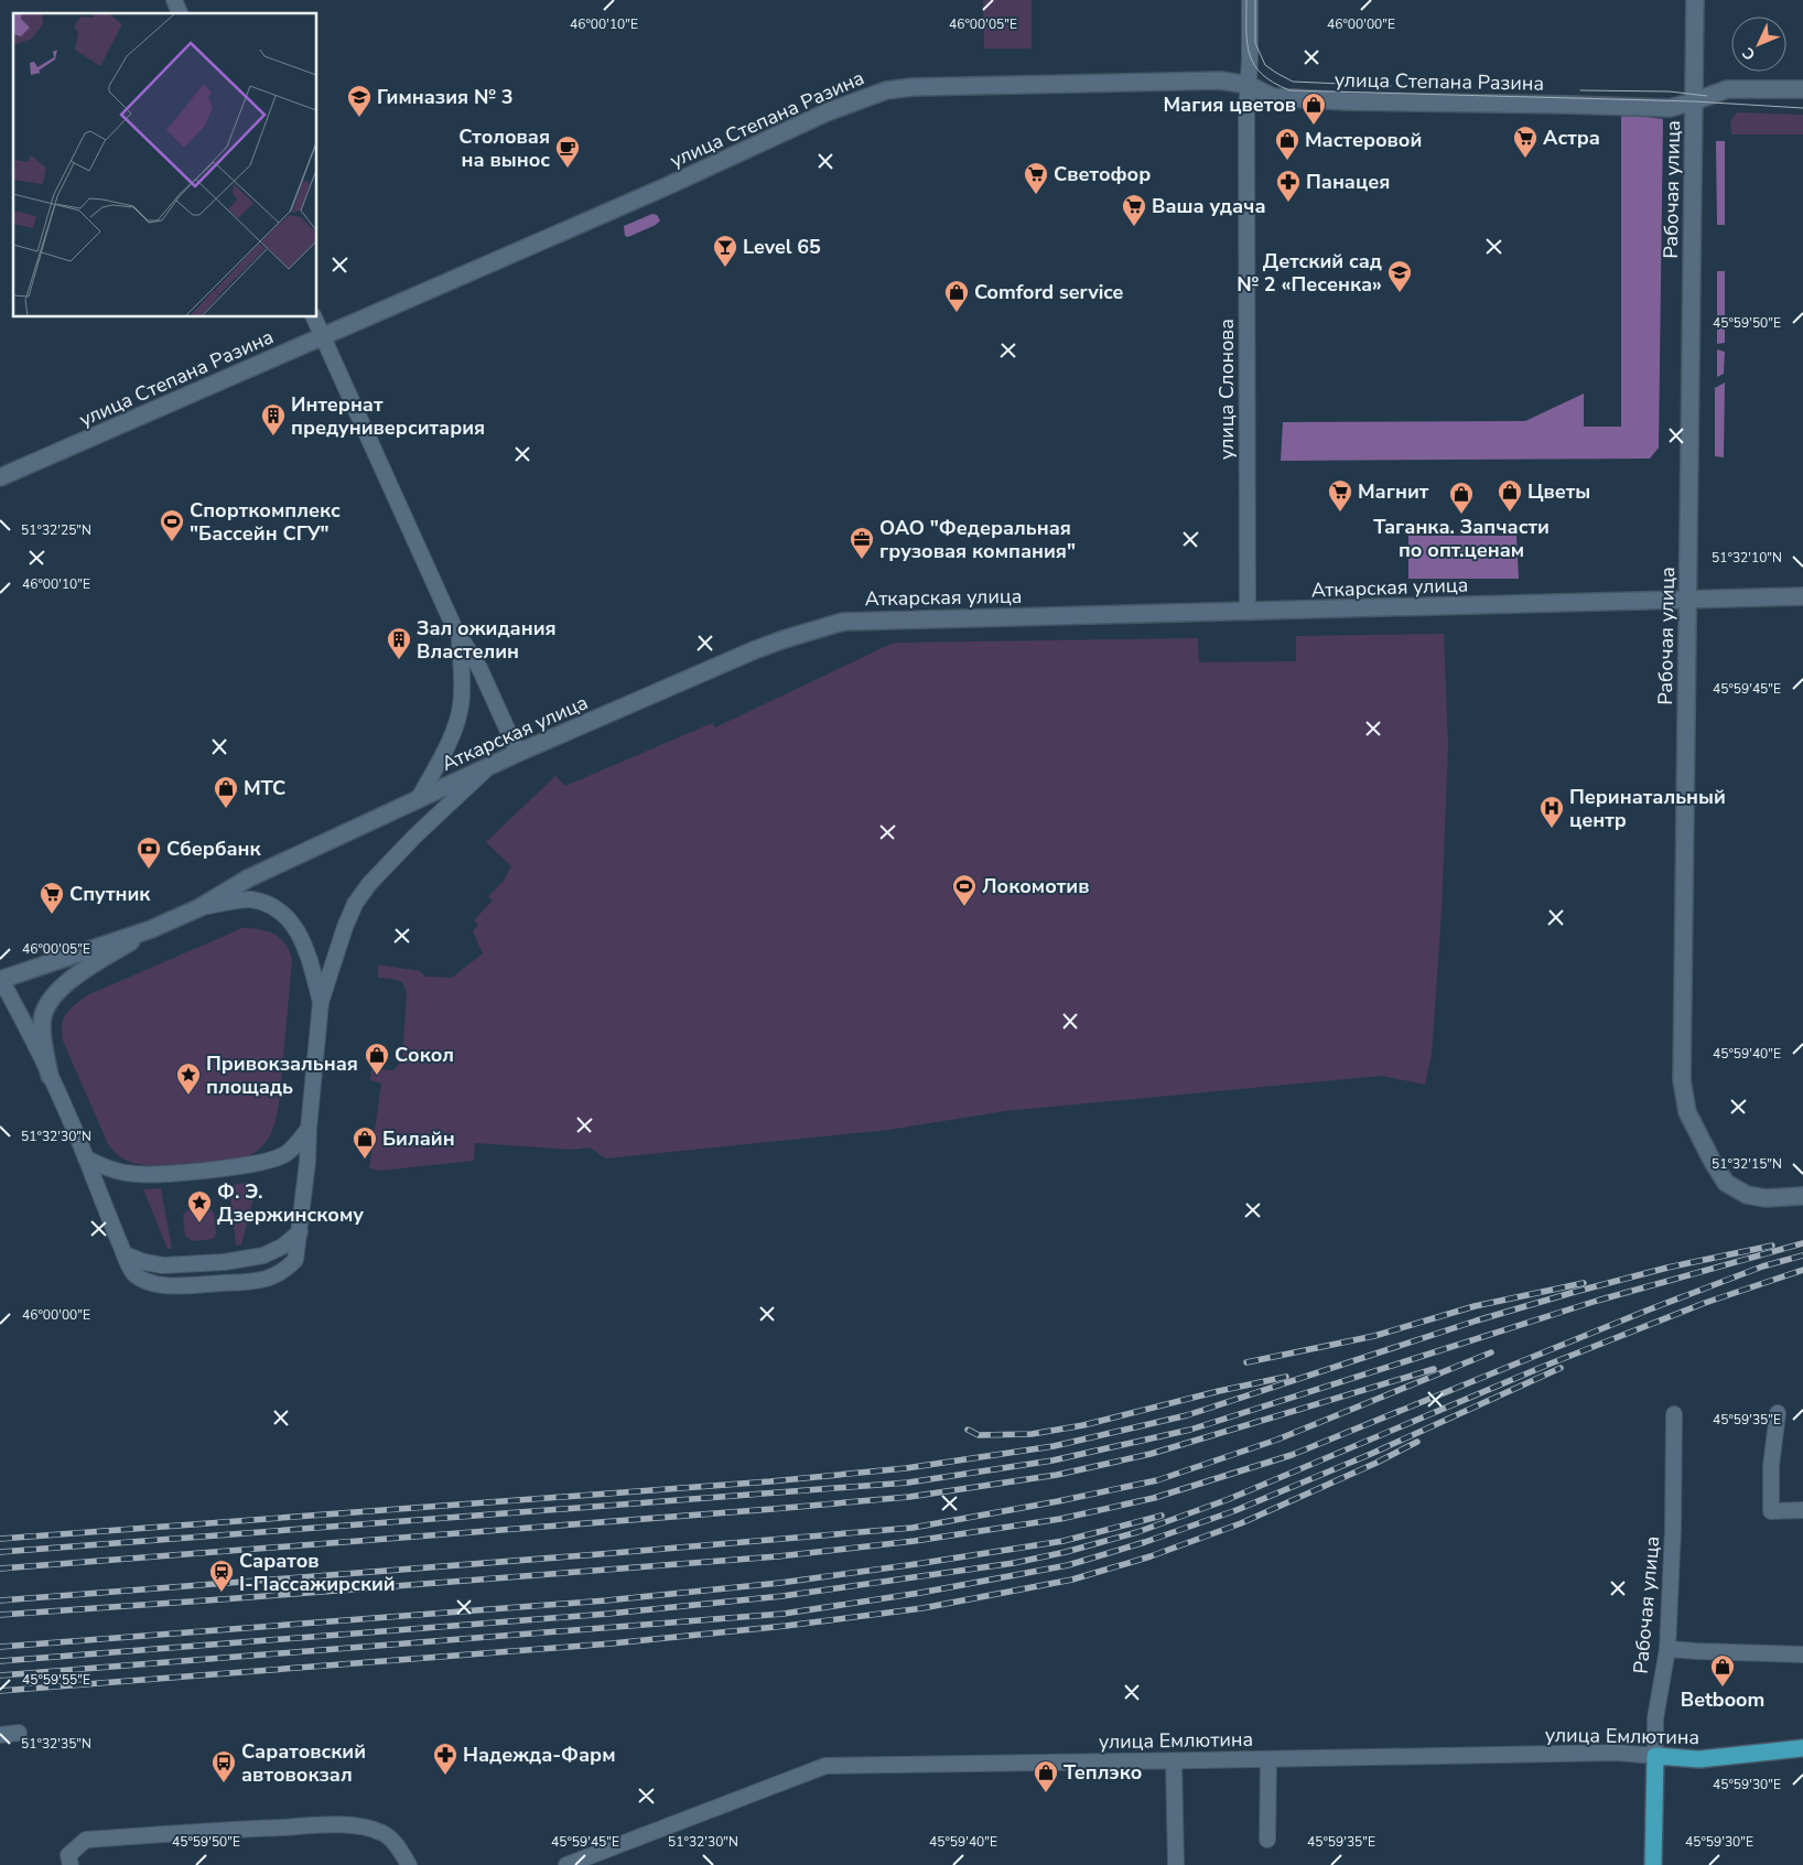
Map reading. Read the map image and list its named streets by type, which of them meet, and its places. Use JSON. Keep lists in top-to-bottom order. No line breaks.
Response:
{"streets":{"main road":["Рабочая улица","улица Емлютина"],"street":["улица Степана Разина","улица Слонова","Аткарская улица"]},"crossings":[["улица Степана Разина","Рабочая улица"],["улица Степана Разина","улица Слонова"],["Рабочая улица","Аткарская улица"],["Рабочая улица","улица Емлютина"],["улица Слонова","Аткарская улица"]],"places":{"school or university":["Гимназия № 3","Детский сад № 2 «Песенка»"],"shop":["Магия цветов","Мастеровой","Comford service","Цветы","Таганка. Запчасти по опт.ценам","МТС","Сокол","Билайн","Betboom","Теплэко"],"supermarket":["Астра","Светофор","Ваша удача","Магнит","Спутник"],"cafe":["Столовая на вынос"],"pharmacy":["Панацея","Надежда-Фарм"],"bar":["Level 65"],"building":["Интернат предуниверситария","Зал ожидания Властелин"],"sports":["Спорткомплекс \"Бассейн СГУ\"","Локомотив"],"office":["ОАО \"Федеральная грузовая компания\""],"hospital":["Перинатальный центр"],"bank":["Сбербанк"],"place":["Привокзальная площадь","Ф. Э. Дзержинскому"],"station":["Саратов I-Пассажирский"],"bus stop":["Саратовский автовокзал"]},"north":"bottom left","coordinates":["46°00'10\"E","46°00'05\"E","46°00'00\"E","45°59'50\"E","51°32'25\"N","51°32'10\"N","45°59'45\"E","45°59'40\"E","51°32'30\"N","51°32'15\"N","45°59'35\"E","45°59'55\"E","51°32'35\"N","45°59'30\"E"]}
